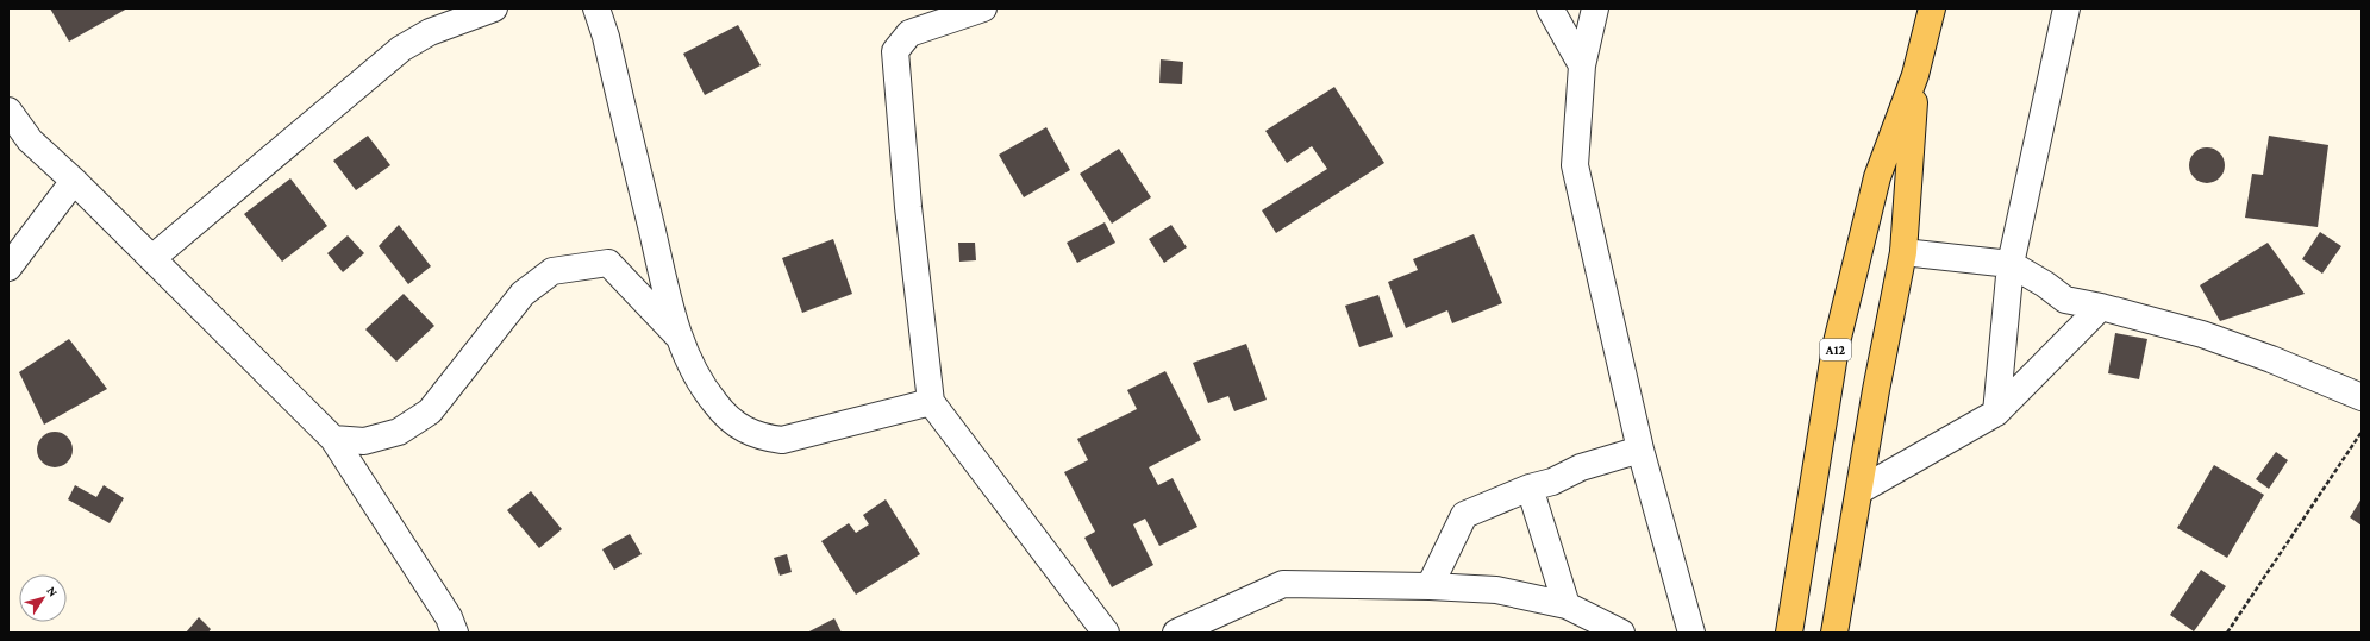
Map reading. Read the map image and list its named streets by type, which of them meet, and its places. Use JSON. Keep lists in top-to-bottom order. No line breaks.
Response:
{"streets":{"main road":["A12"]},"north":"top right"}
